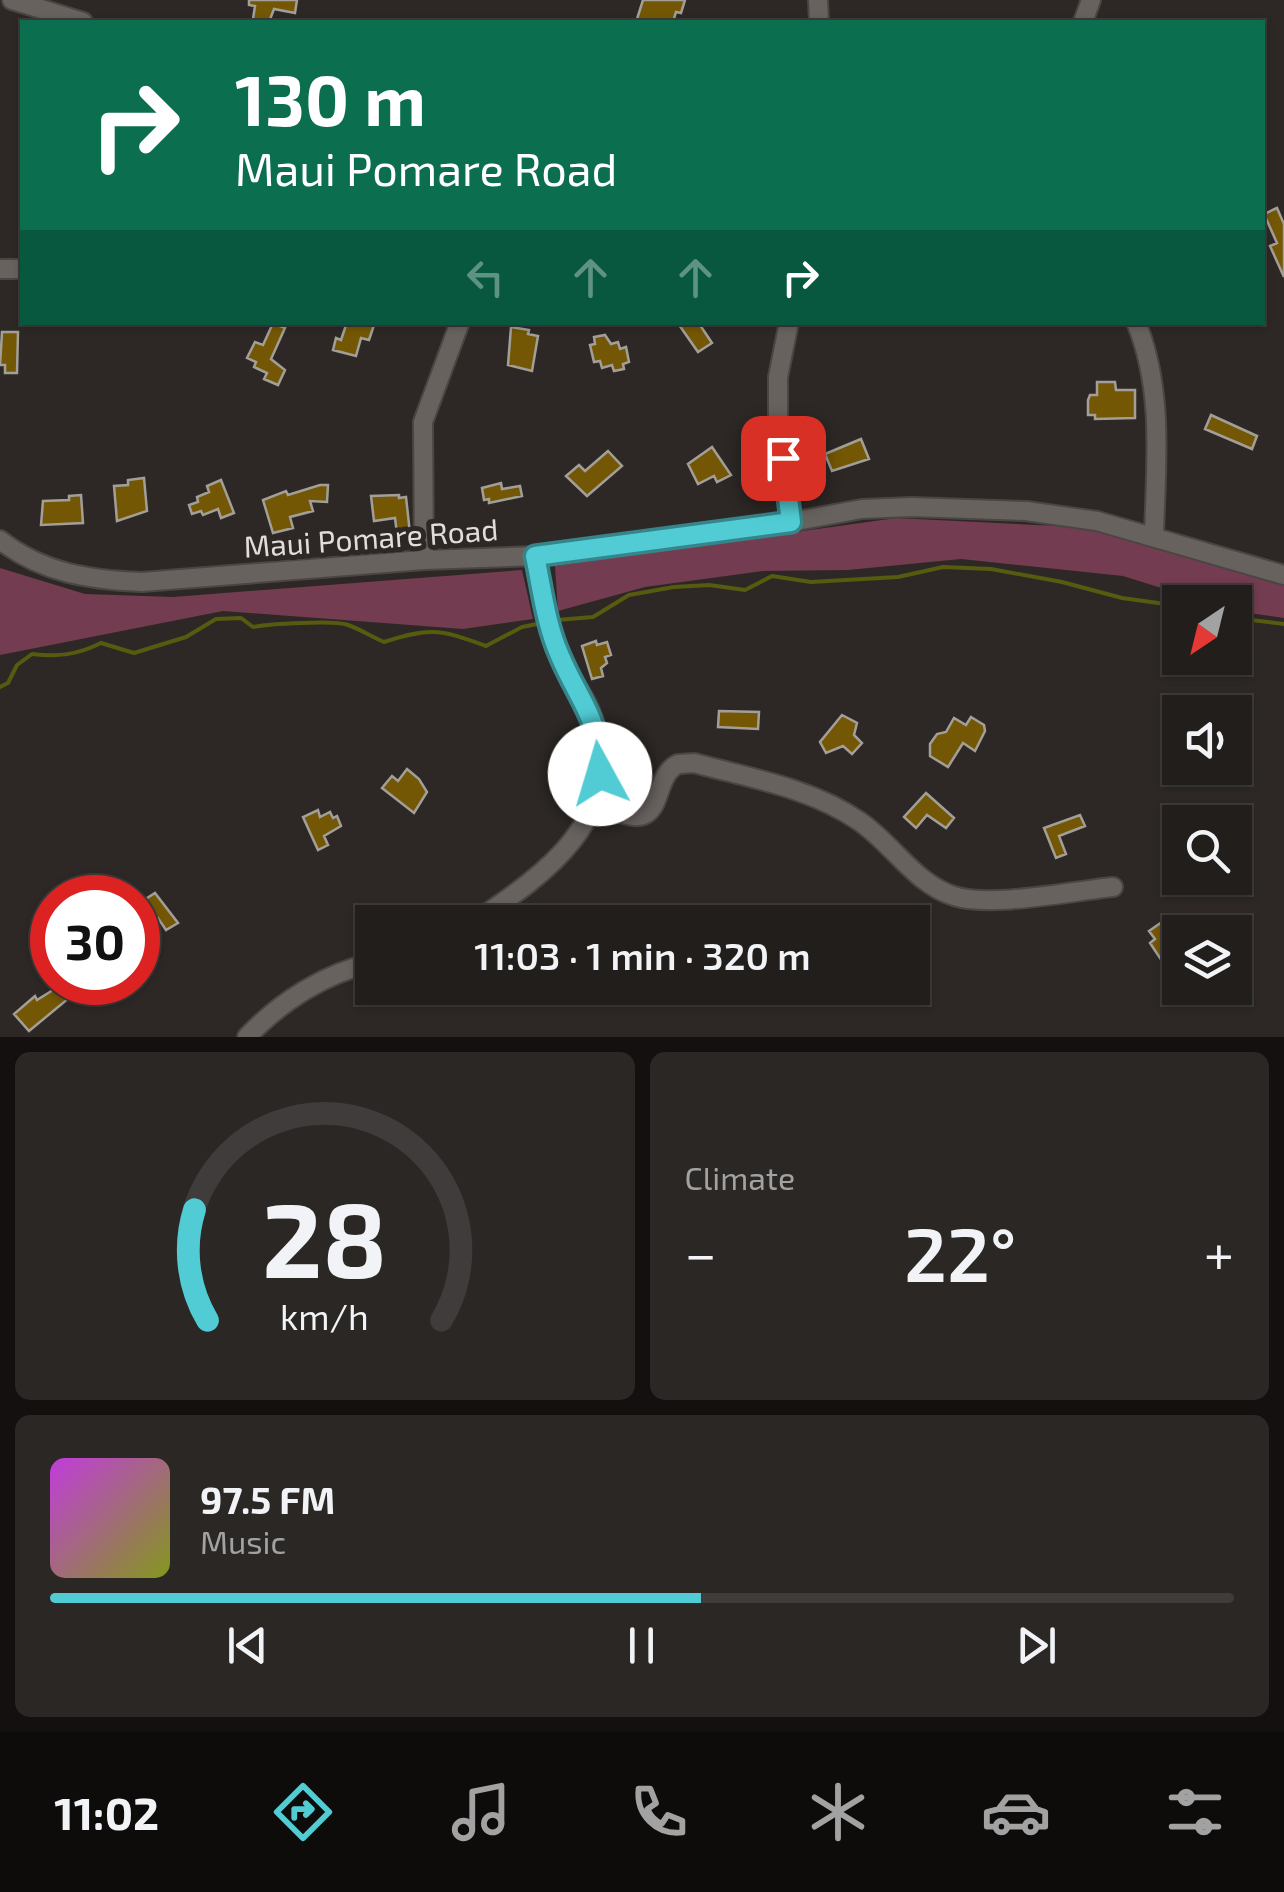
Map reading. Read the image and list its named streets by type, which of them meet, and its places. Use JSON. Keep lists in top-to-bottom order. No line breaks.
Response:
{"streets":{"street":["Maui Pomare Road"]},"north":"bottom left","page":{"turn":["130 m","Maui Pomare Road"],"limit":"30","trip":"11:03 · 1 min · 320 m","tile":"Climate","heat":["−","22°","+"],"song":["97.5 FM","Music"],"tabs":"11:02","gauge":["28","km/h"]}}
